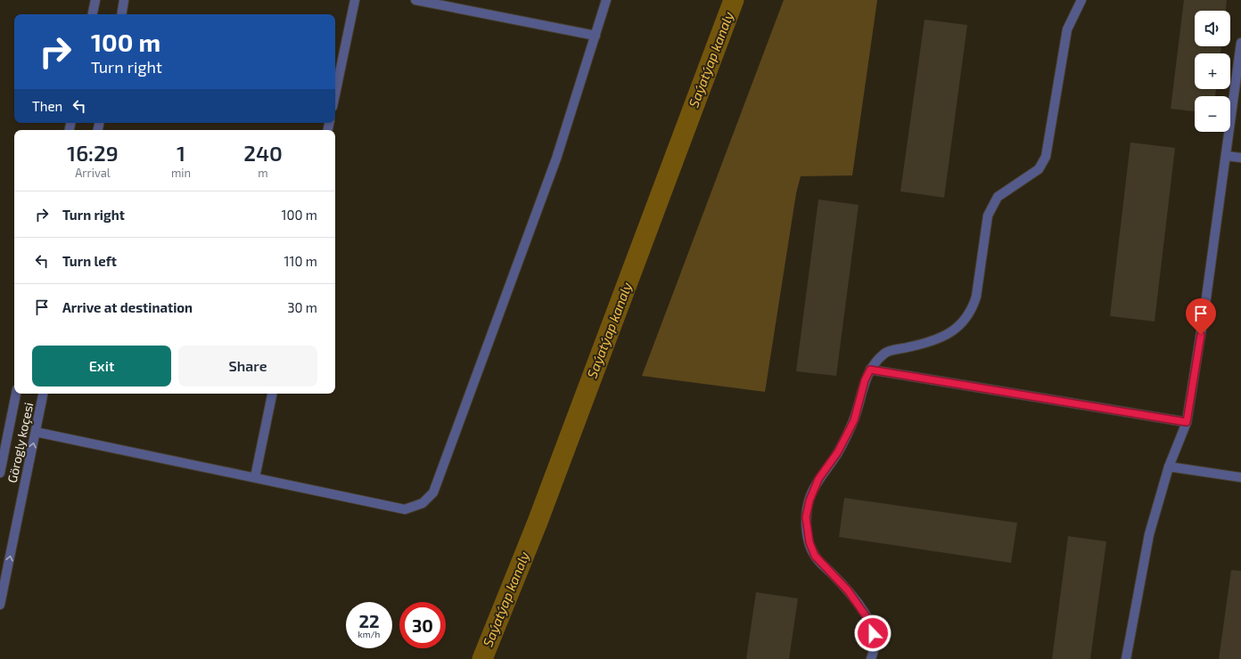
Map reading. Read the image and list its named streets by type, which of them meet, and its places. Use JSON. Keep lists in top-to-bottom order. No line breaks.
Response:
{"streets":{"street":["Görogly koçesi"]},"one_way":["Görogly koçesi"],"water":["Saýatýap kanaly"],"page":{"map_buttons":["+","−"],"turn":["100 m","Turn right"],"then":"Then","eta":["16:29","Arrival","1","min","240","m"],"list":[{"name":"Turn right","value":"100 m"},{"name":"Turn left","value":"110 m"},{"name":"Arrive at destination","value":"30 m"}],"buttons":["Exit","Share"],"speed":"22 km/h","limit":"30"}}
